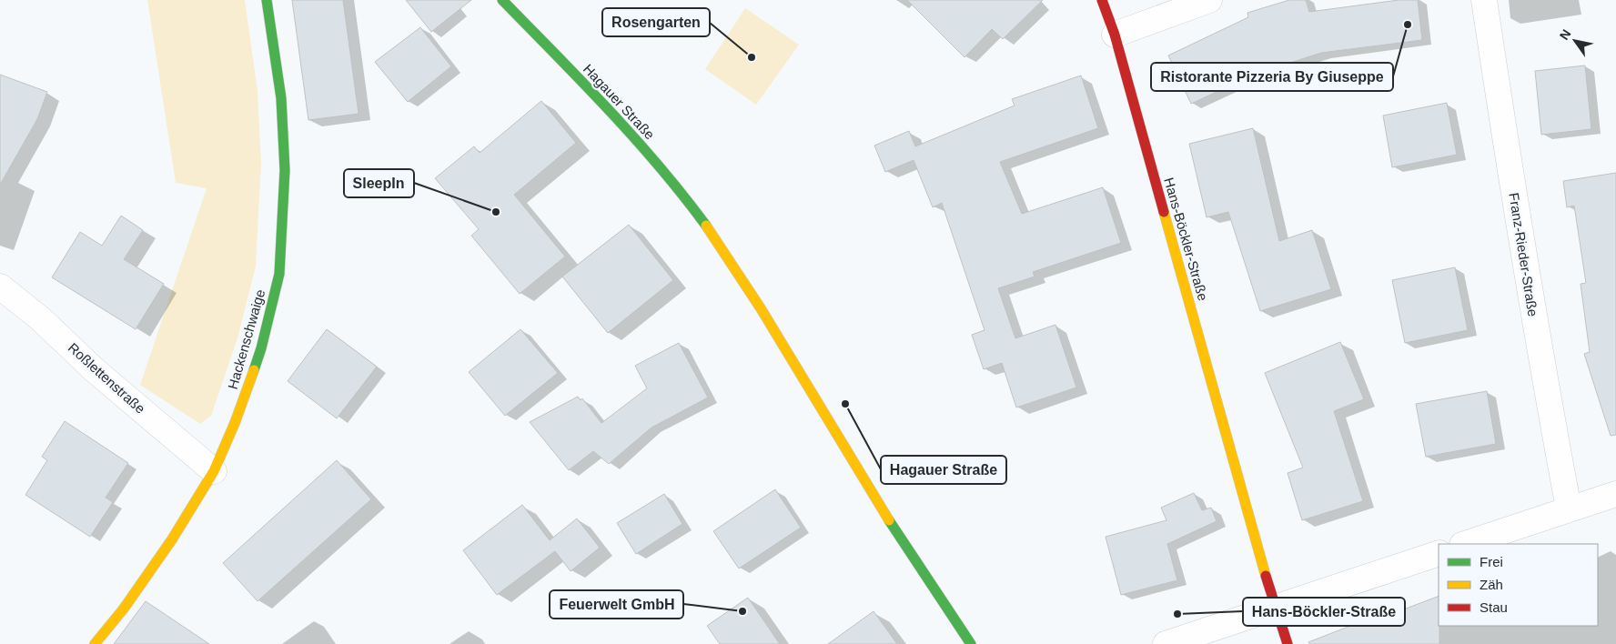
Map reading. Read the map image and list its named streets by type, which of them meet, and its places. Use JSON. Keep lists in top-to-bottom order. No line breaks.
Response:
{"streets":{"street":["Hagauer Straße","Hans-Böckler-Straße","Franz-Rieder-Straße","Hackenschwaige","Roßlettenstraße"]},"crossings":[["Hackenschwaige","Roßlettenstraße"]],"places":["Ristorante Pizzeria By Giuseppe","Rosengarten","SleepIn","Hagauer Straße","Feuerwelt GmbH","Hans-Böckler-Straße"],"legend":["Frei","Zäh","Stau"],"north":"top left"}
